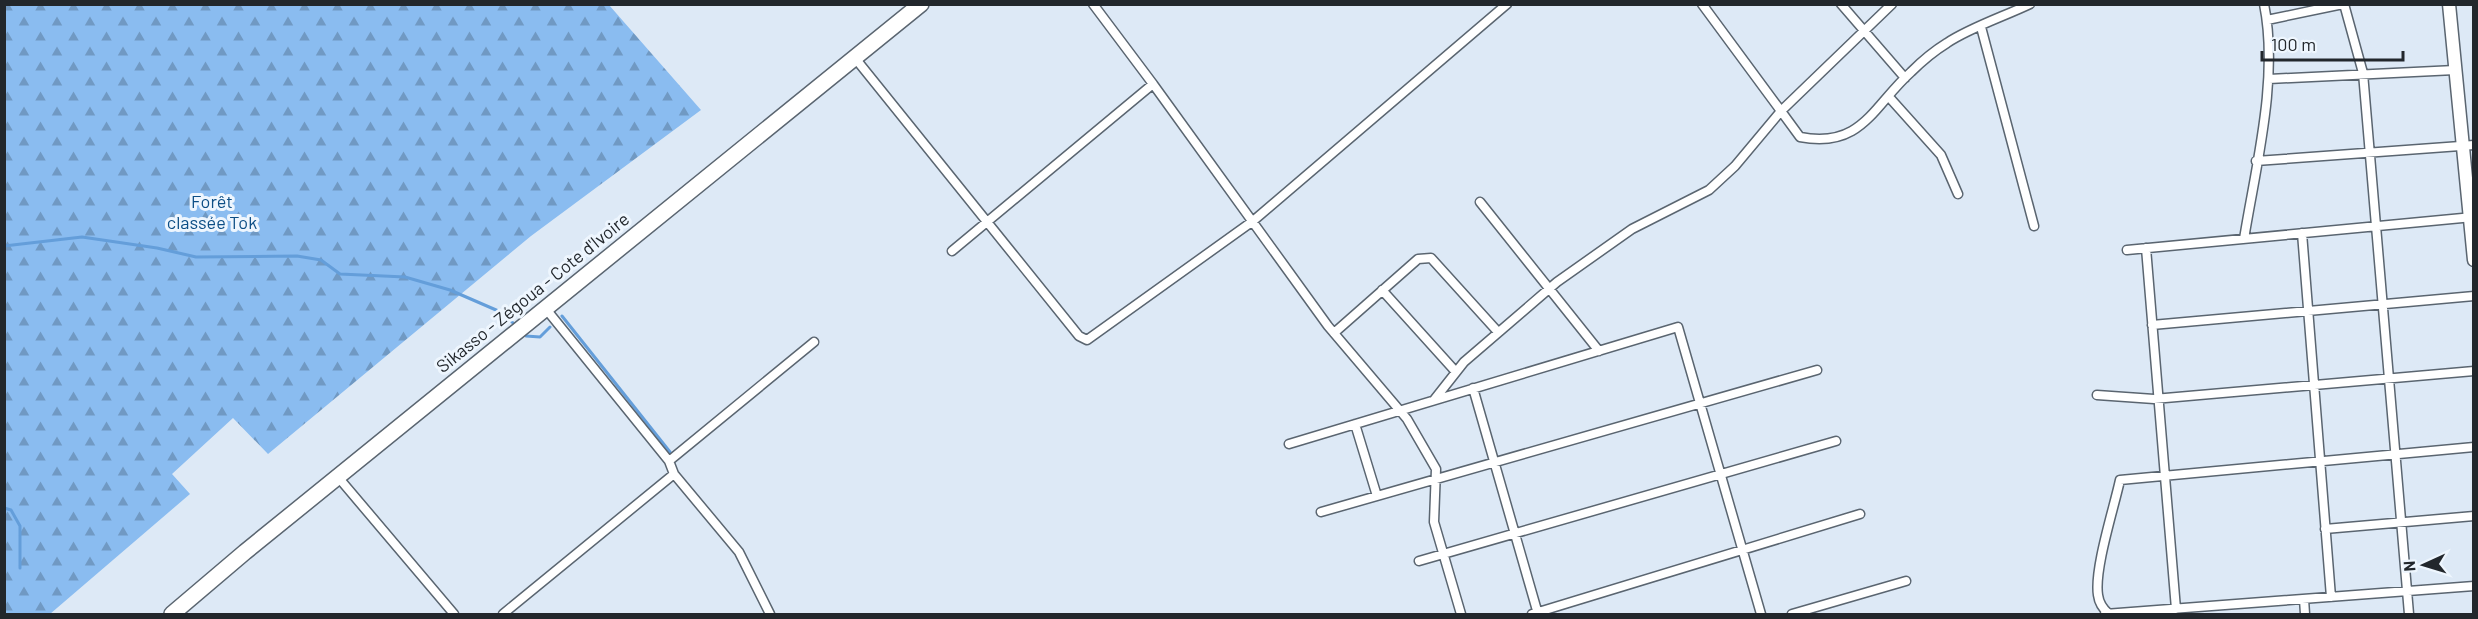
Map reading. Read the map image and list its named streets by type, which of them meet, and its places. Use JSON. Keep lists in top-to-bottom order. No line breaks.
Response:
{"streets":{"highway":["Sikasso - Zégoua - Cote d'Ivoire"]},"parks":["Forêt classée Tok"],"scale_bar":"100 m","north":"left"}
